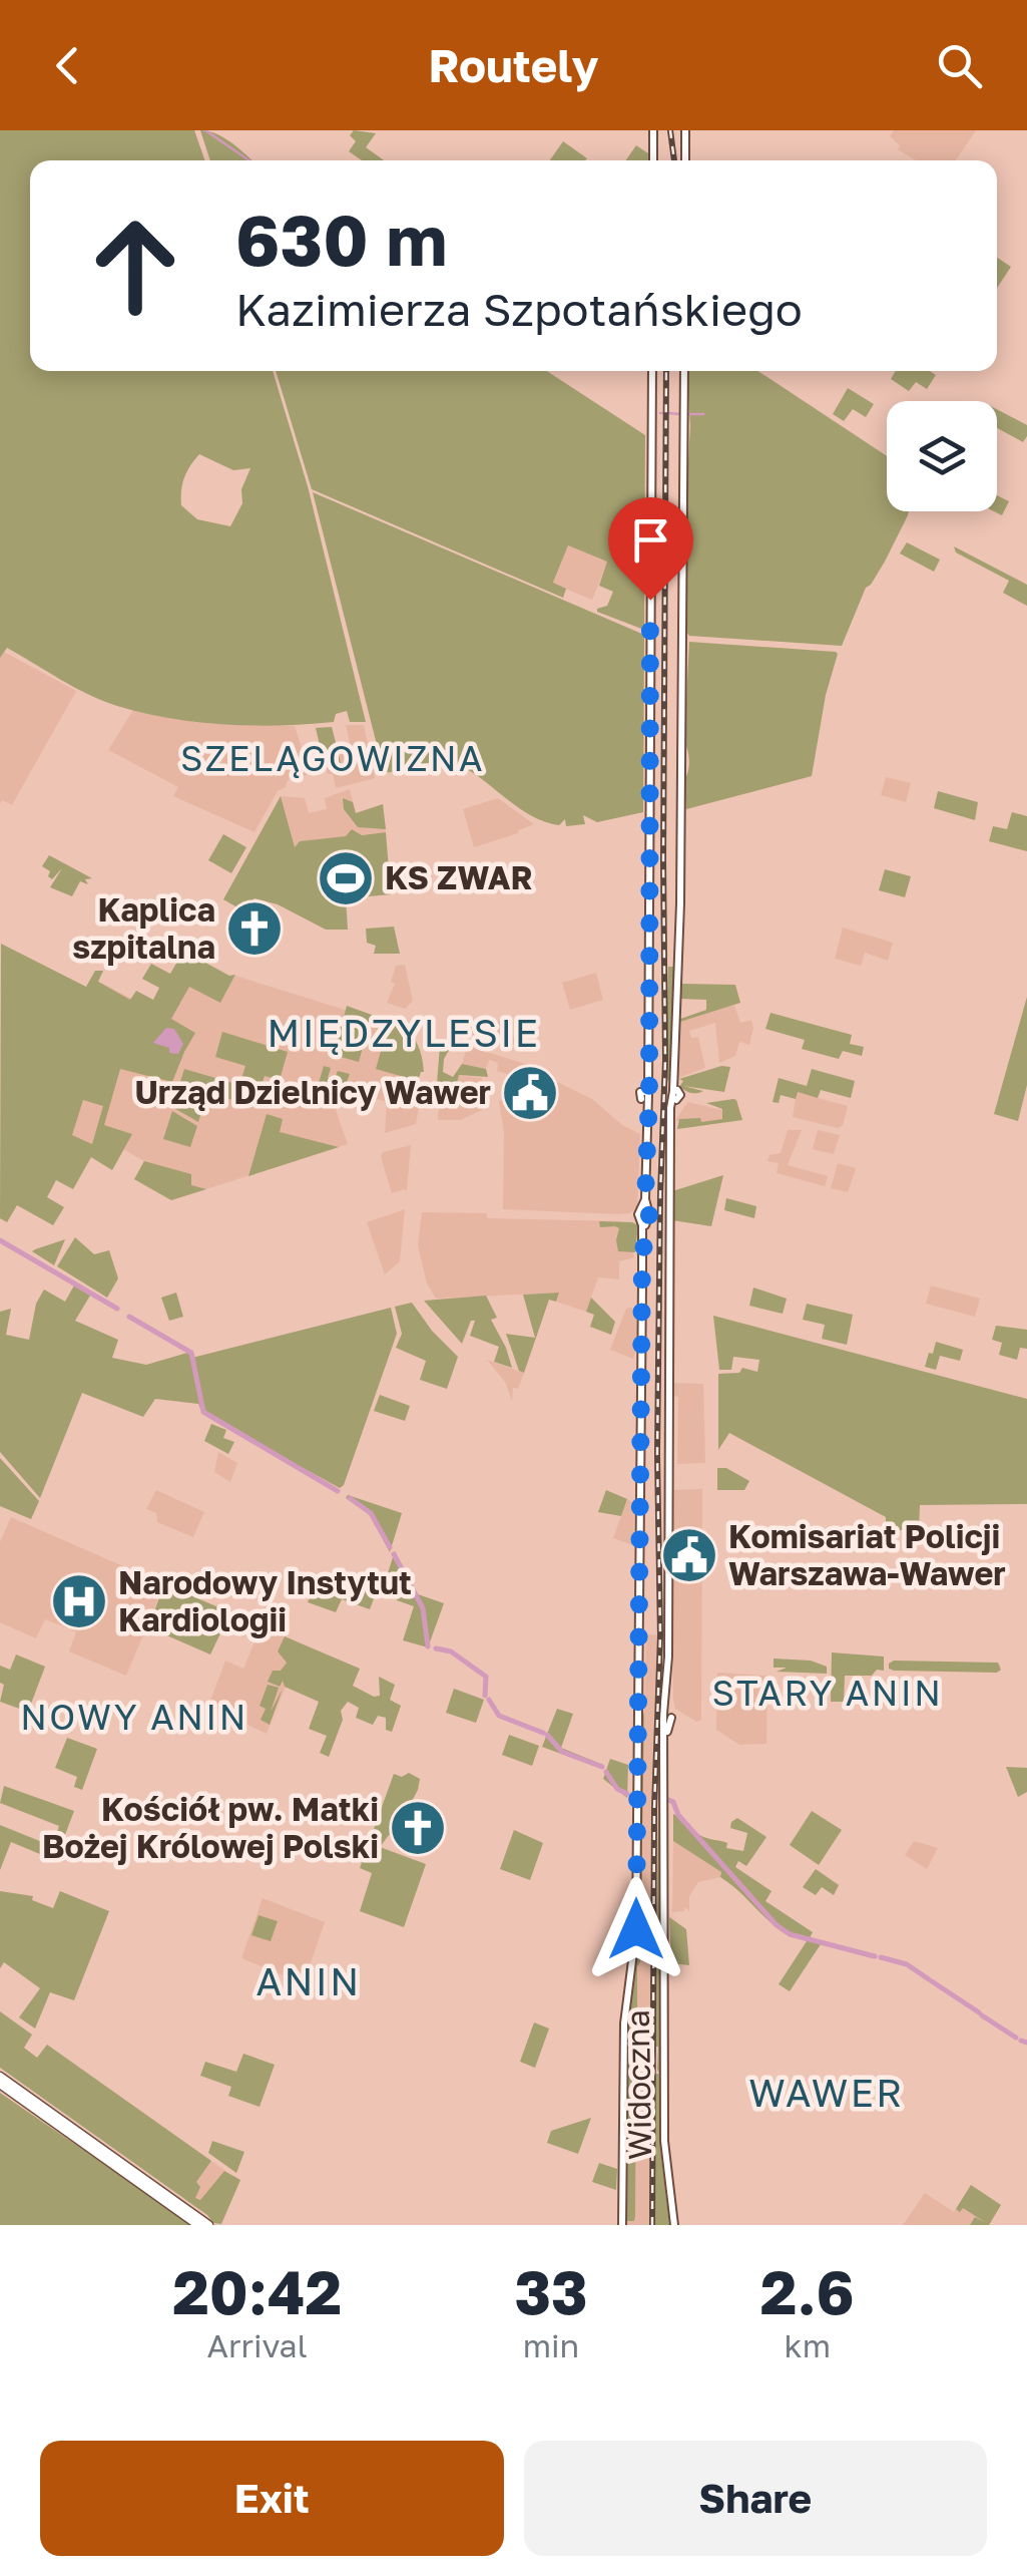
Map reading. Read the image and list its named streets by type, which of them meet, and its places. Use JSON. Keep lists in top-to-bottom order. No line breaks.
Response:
{"streets":{"main road":["Widoczna"]},"districts":["SZELĄGOWIZNA","MIĘDZYLESIE","STARY ANIN","NOWY ANIN","ANIN","WAWER"],"places":{"sports":["KS ZWAR"],"church":["Kaplica szpitalna","Kościół pw. Matki Bożej Królowej Polski"],"public building":["Urząd Dzielnicy Wawer","Komisariat Policji Warszawa-Wawer"],"hospital":["Narodowy Instytut Kardiologii"]},"page":{"header":"Routely","turn":["630 m","Kazimierza Szpotańskiego"],"eta":["20:42","Arrival","33","min","2.6","km"],"buttons":["Exit","Share"]}}
